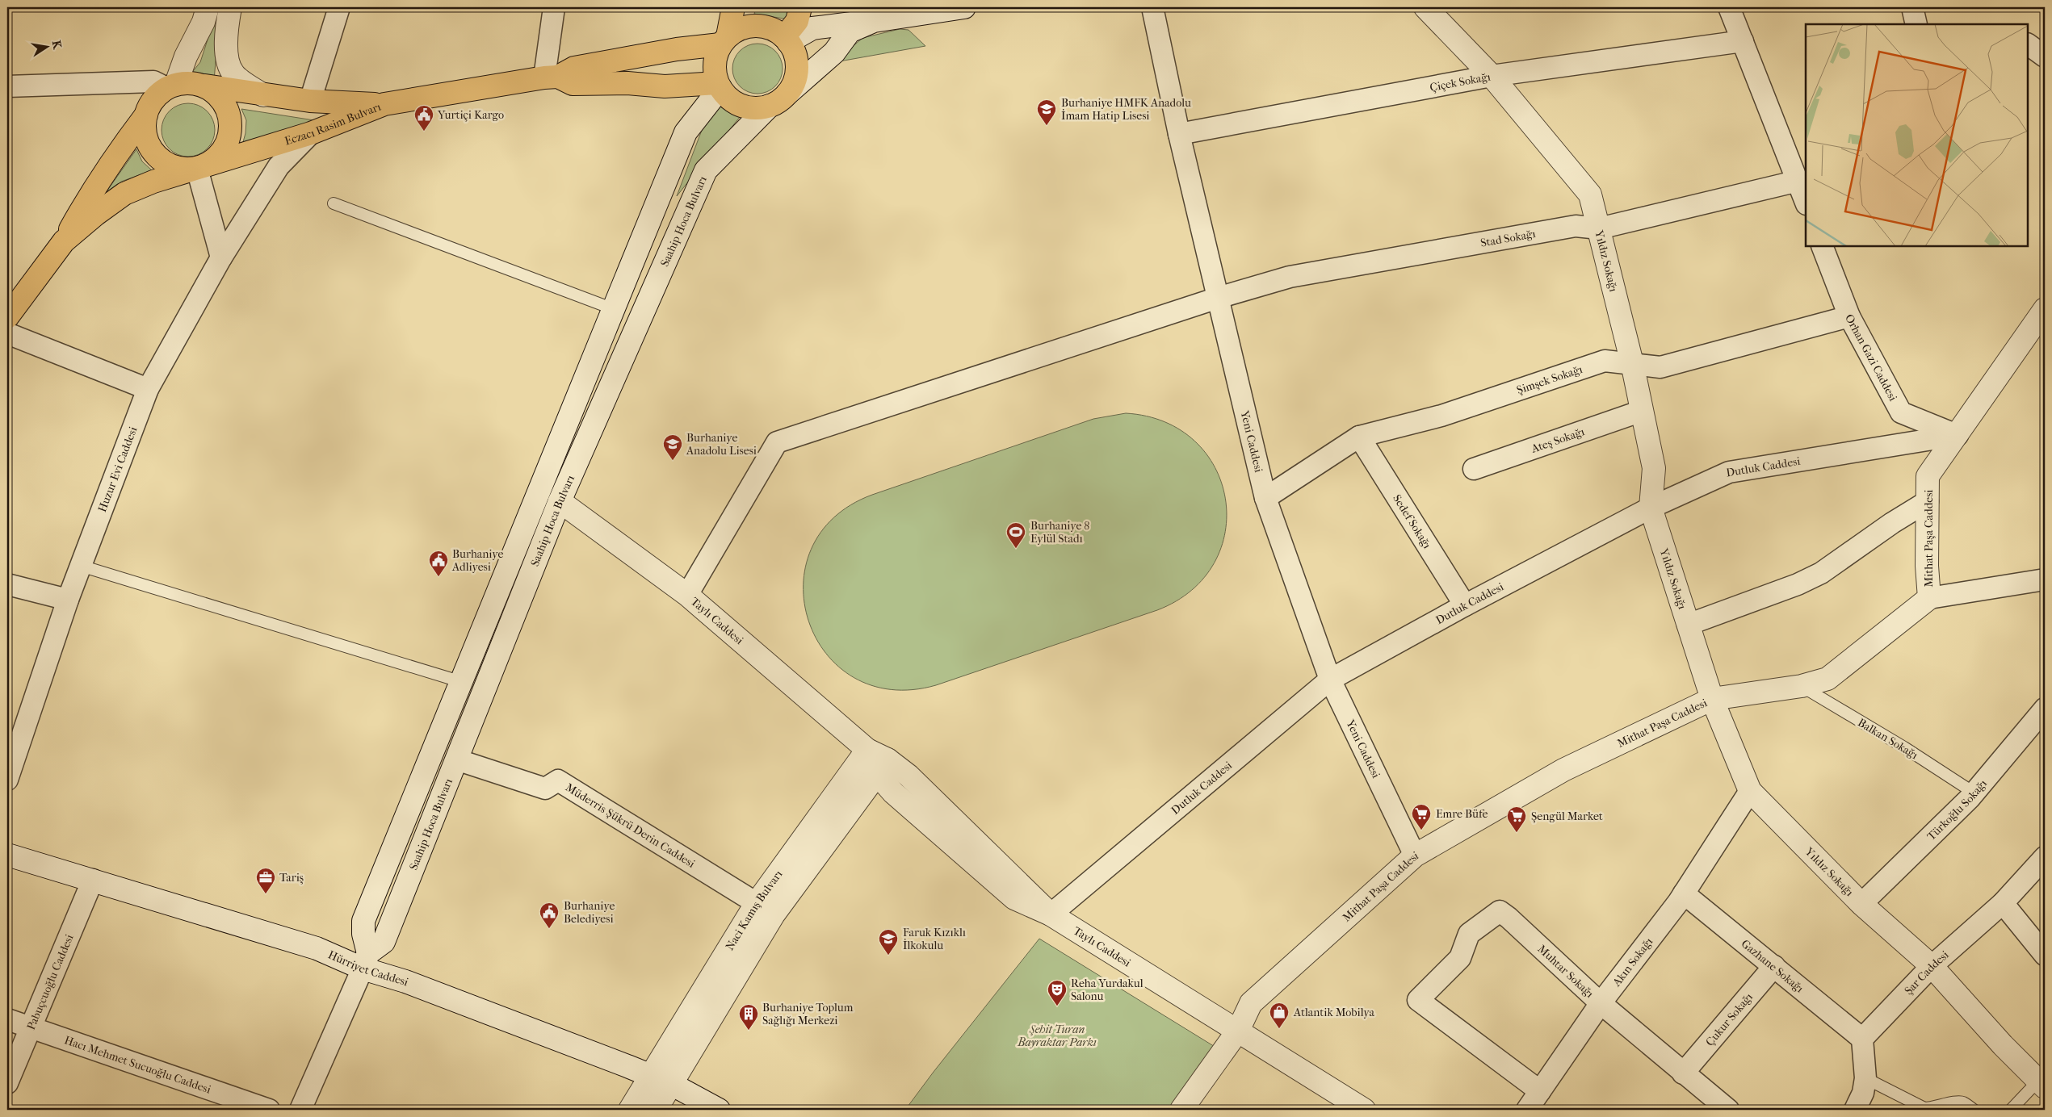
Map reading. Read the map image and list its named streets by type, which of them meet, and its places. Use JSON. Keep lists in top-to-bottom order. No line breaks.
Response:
{"streets":{"main road":["Eczacı Rasim Bulvarı"],"street":["Çiçek Sokağı","Saahip Hoca Bulvarı","Stad Sokağı","Yıldız Sokağı","Orhan Gazi Caddesi","Şimşek Sokağı","Ateş Sokağı","Yeni Caddesi","Dutluk Caddesi","Huzur Evi Caddesi","Sedef Sokağı","Mithat Paşa Caddesi","Taylı Caddesi","Türkoğlu Sokağı","Müderris Şükrü Derin Caddesi","Naci Kamış Bulvarı","Akın Sokağı","Gazhane Sokağı","Hürriyet Caddesi","Muhtar Sokağı","Şar Caddesi","Pabuçcuoğlu Caddesi","Çukur Sokağı","Hacı Mehmet Sucuoğlu Caddesi"],"lane":["Balkan Sokağı"]},"crossings":[["Çiçek Sokağı","Yıldız Sokağı"],["Çiçek Sokağı","Yeni Caddesi"],["Eczacı Rasim Bulvarı","Huzur Evi Caddesi"],["Saahip Hoca Bulvarı","Taylı Caddesi"],["Saahip Hoca Bulvarı","Müderris Şükrü Derin Caddesi"],["Saahip Hoca Bulvarı","Hürriyet Caddesi"],["Stad Sokağı","Yıldız Sokağı"],["Stad Sokağı","Yeni Caddesi"],["Stad Sokağı","Taylı Caddesi"],["Yıldız Sokağı","Şimşek Sokağı"],["Yıldız Sokağı","Ateş Sokağı"],["Yıldız Sokağı","Dutluk Caddesi"],["Yıldız Sokağı","Mithat Paşa Caddesi"],["Yıldız Sokağı","Türkoğlu Sokağı"],["Yıldız Sokağı","Akın Sokağı"],["Yıldız Sokağı","Şar Caddesi"],["Orhan Gazi Caddesi","Şimşek Sokağı"],["Orhan Gazi Caddesi","Dutluk Caddesi"],["Orhan Gazi Caddesi","Mithat Paşa Caddesi"],["Şimşek Sokağı","Yeni Caddesi"],["Şimşek Sokağı","Sedef Sokağı"],["Yeni Caddesi","Dutluk Caddesi"],["Yeni Caddesi","Mithat Paşa Caddesi"],["Dutluk Caddesi","Sedef Sokağı"],["Dutluk Caddesi","Mithat Paşa Caddesi"],["Dutluk Caddesi","Taylı Caddesi"],["Mithat Paşa Caddesi","Taylı Caddesi"],["Mithat Paşa Caddesi","Balkan Sokağı"],["Taylı Caddesi","Naci Kamış Bulvarı"],["Balkan Sokağı","Türkoğlu Sokağı"],["Müderris Şükrü Derin Caddesi","Naci Kamış Bulvarı"],["Naci Kamış Bulvarı","Hürriyet Caddesi"],["Akın Sokağı","Gazhane Sokağı"],["Akın Sokağı","Muhtar Sokağı"],["Gazhane Sokağı","Şar Caddesi"],["Gazhane Sokağı","Çukur Sokağı"],["Hürriyet Caddesi","Pabuçcuoğlu Caddesi"],["Muhtar Sokağı","Çukur Sokağı"],["Pabuçcuoğlu Caddesi","Hacı Mehmet Sucuoğlu Caddesi"]],"parks":["Şehit Turan Bayraktar Parkı"],"places":{"school or university":["Burhaniye HMFK Anadolu İmam Hatip Lisesi","Burhaniye Anadolu Lisesi","Faruk Kızıklı İlkokulu"],"public building":["Yurtiçi Kargo","Burhaniye Adliyesi","Burhaniye Belediyesi"],"sports":["Burhaniye 8 Eylül Stadı"],"supermarket":["Emre Büfe","Şengül Market"],"office":["Tariş"],"theatre":["Reha Yurdakul Salonu"],"shop":["Atlantik Mobilya"],"building":["Burhaniye Toplum Sağlığı Merkezi"]},"north":"right"}
